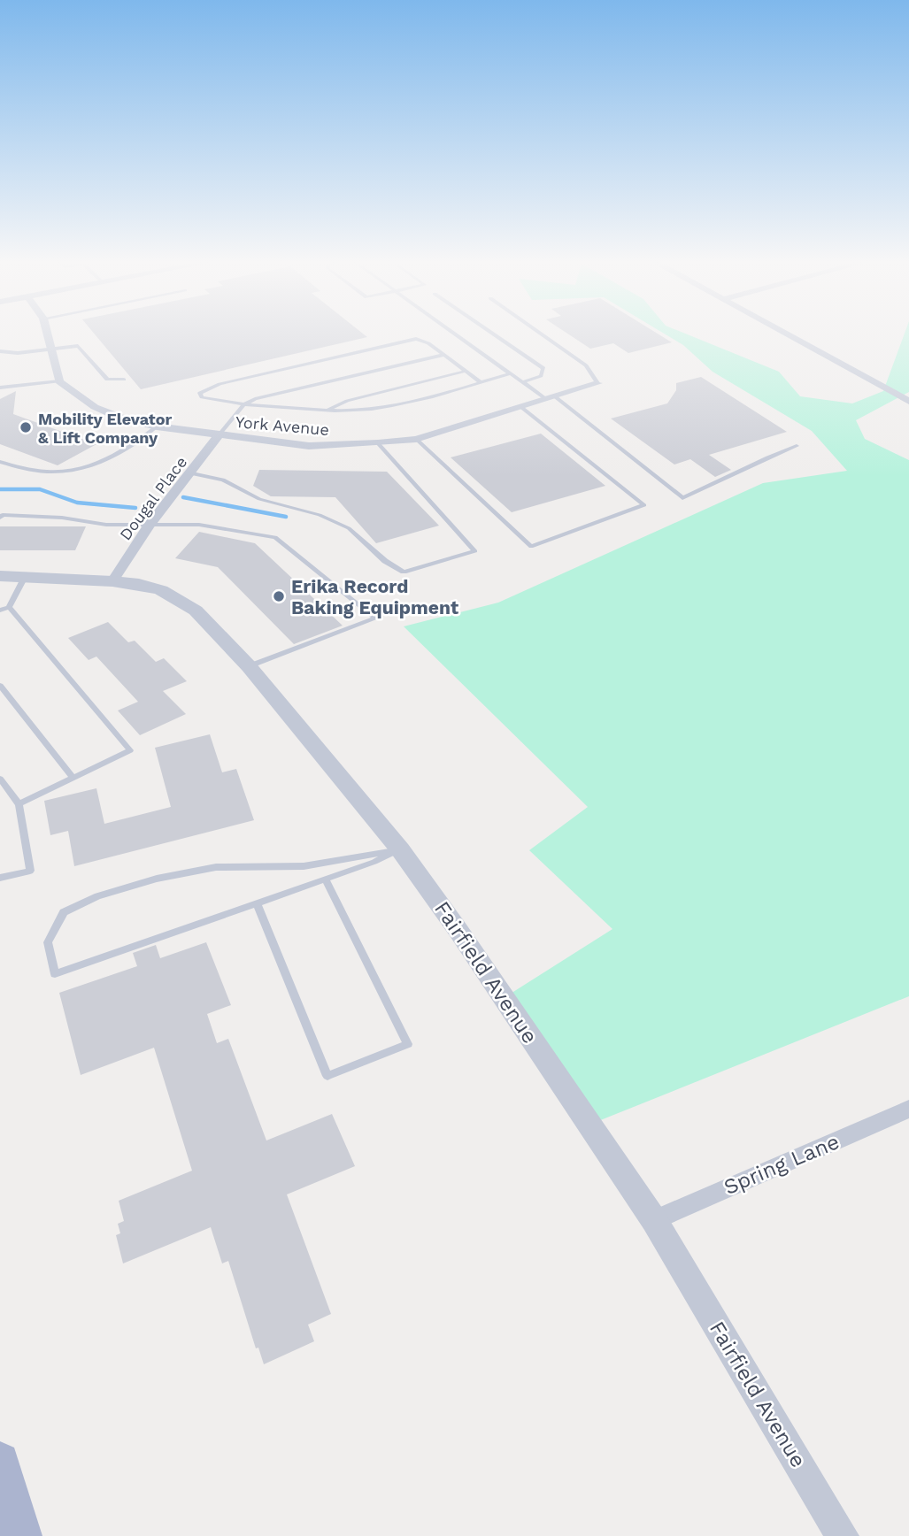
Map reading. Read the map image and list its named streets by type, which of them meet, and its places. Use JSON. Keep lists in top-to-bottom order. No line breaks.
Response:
{"streets":{"street":["York Avenue","Dougal Place","Fairfield Avenue","Spring Lane"]},"crossings":[["York Avenue","Dougal Place"],["Dougal Place","Fairfield Avenue"],["Fairfield Avenue","Spring Lane"]],"places":["Mobility Elevator & Lift Company","Erika Record Baking Equipment"]}
